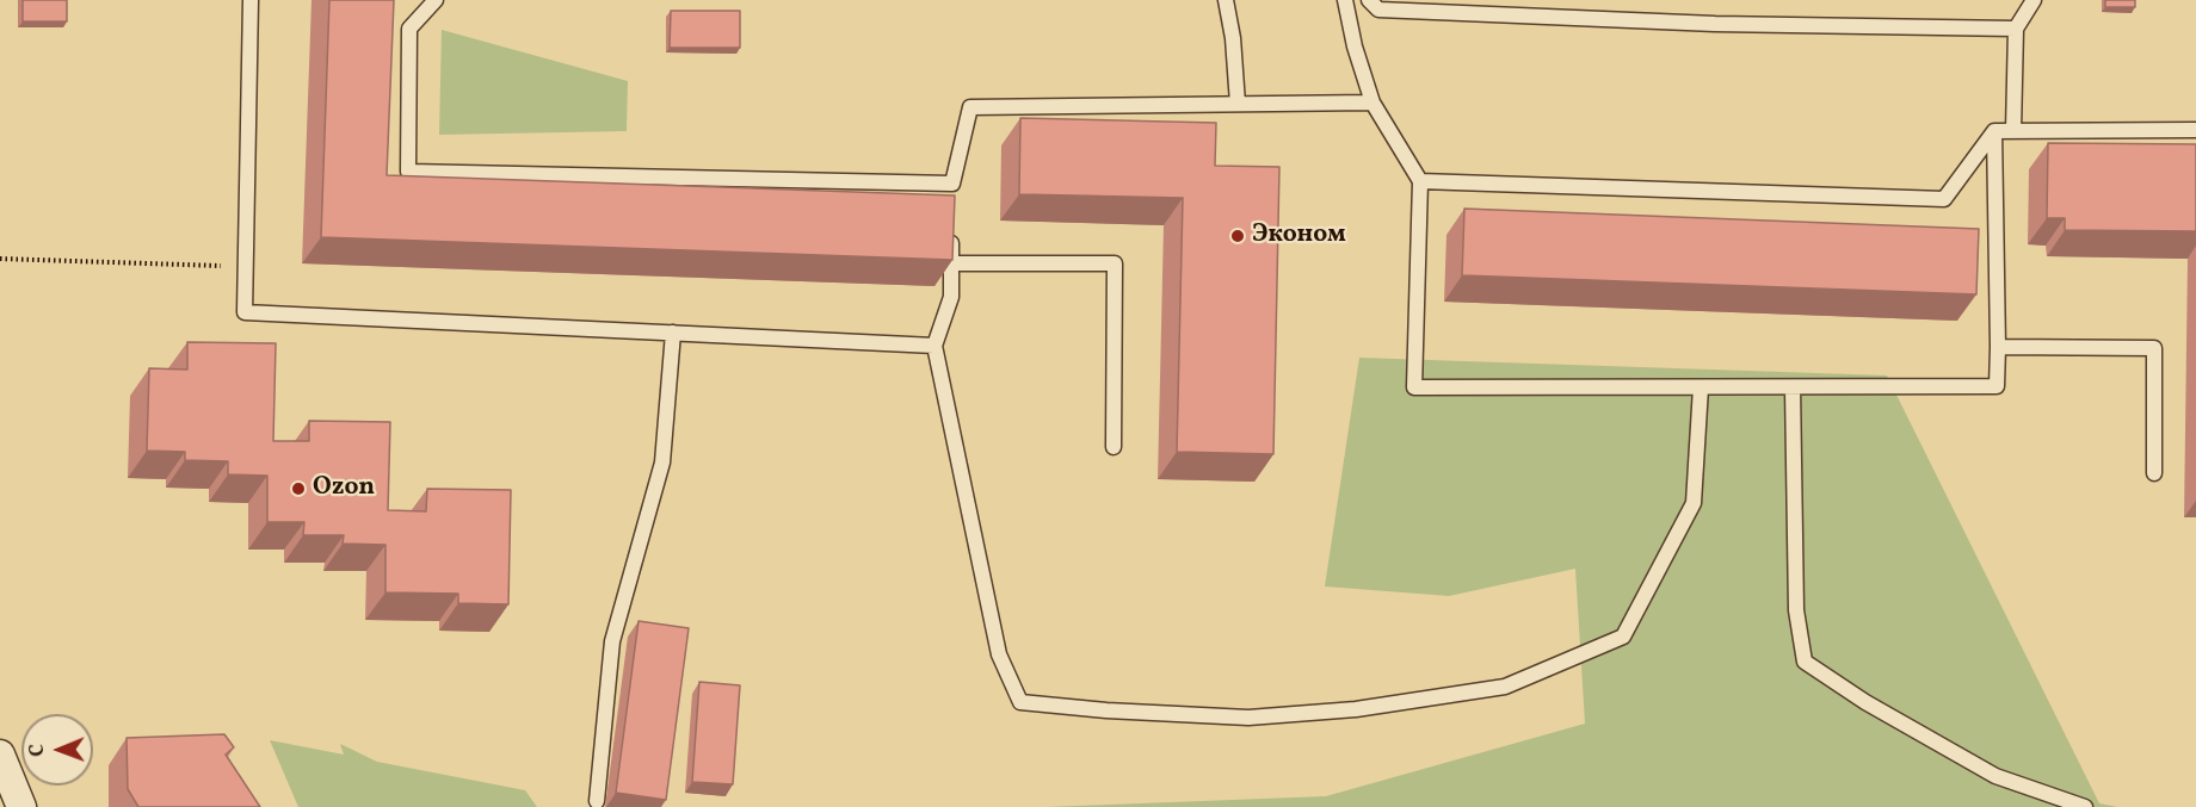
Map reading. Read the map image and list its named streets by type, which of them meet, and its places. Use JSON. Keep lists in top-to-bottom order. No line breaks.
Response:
{"places":["Эконом","Ozon"],"north":"left"}
